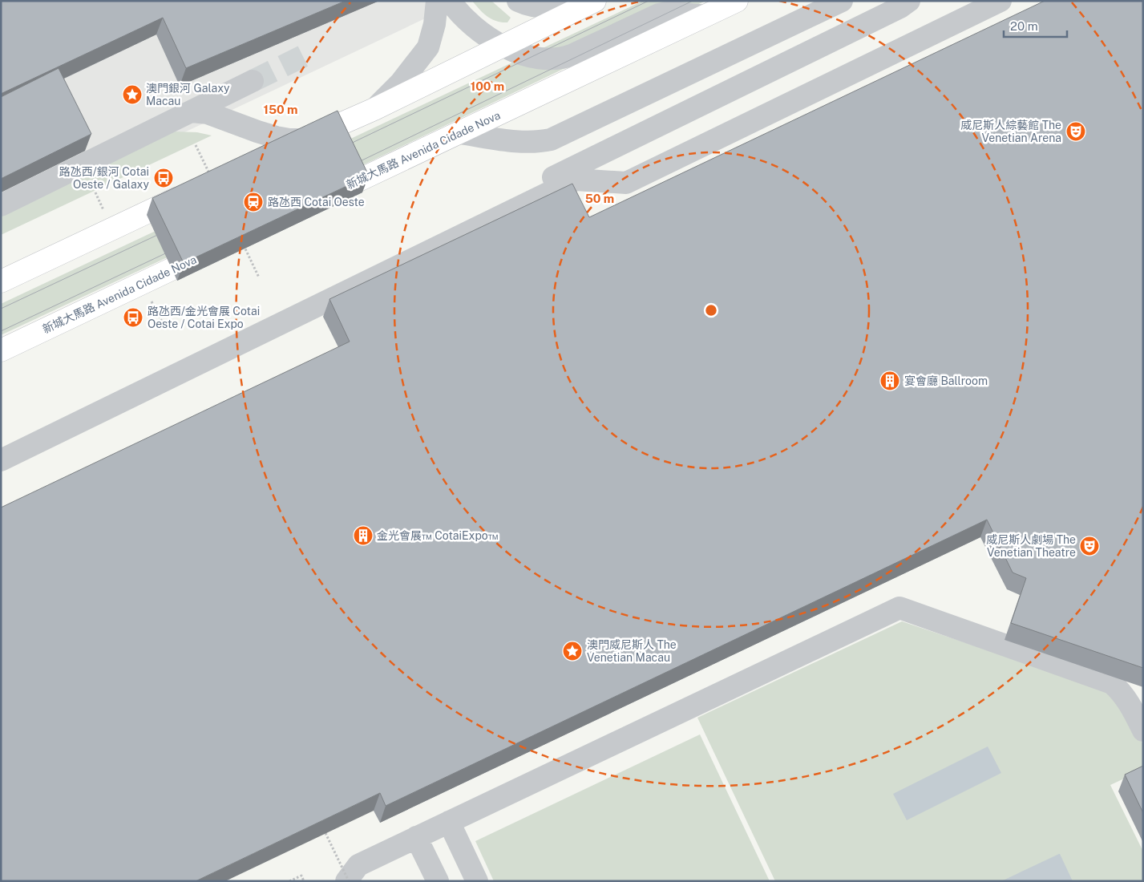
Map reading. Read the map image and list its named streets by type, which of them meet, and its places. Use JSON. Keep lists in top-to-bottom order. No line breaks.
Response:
{"streets":{"main road":["新城大馬路 Avenida Cidade Nova"]},"places":{"place":["澳門銀河 Galaxy Macau","澳門威尼斯人 The Venetian Macau"],"theatre":["威尼斯人綜藝館 The Venetian Arena","威尼斯人劇場 The Venetian Theatre"],"bus stop":["路氹西/銀河 Cotai Oeste / Galaxy","路氹西/金光會展 Cotai Oeste / Cotai Expo"],"station":["路氹西 Cotai Oeste"],"building":["宴會廳 Ballroom","金光會展™ CotaiExpo™"]},"scale_bar":"20 m","rings":["100 m","150 m","50 m"]}
